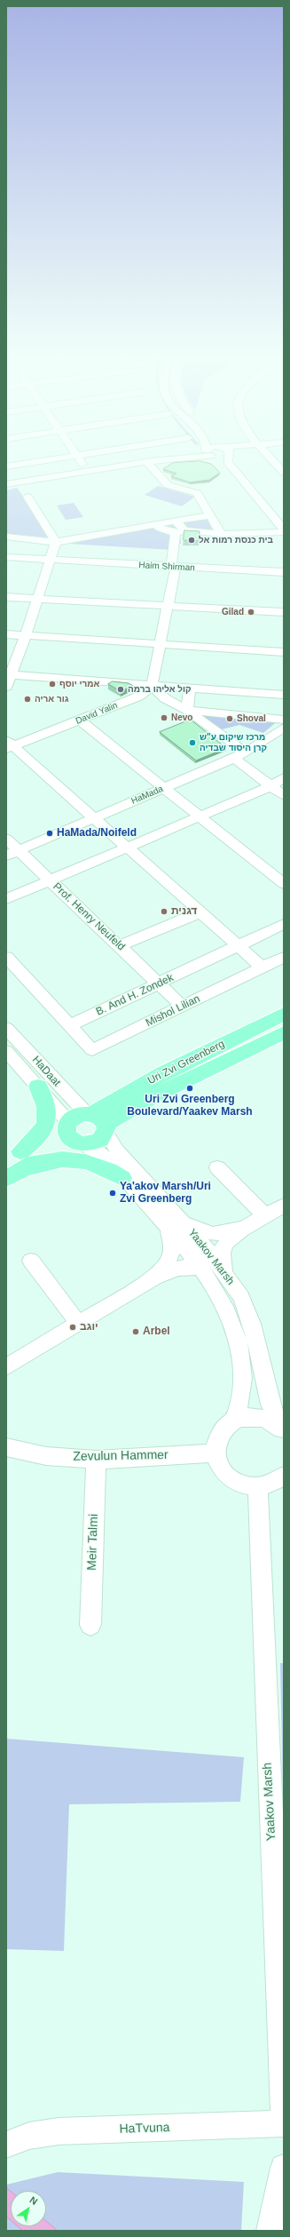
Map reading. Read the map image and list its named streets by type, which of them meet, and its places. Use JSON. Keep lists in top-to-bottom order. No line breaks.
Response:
{"streets":{"main road":["Uri Zvi Greenberg"],"street":["Haim Shirman","David Yalin","HaMada","Prof. Henry Neufeld","B. And H. Zondek","Mishol Lilian","HaDaat","Yaakov Marsh","Zevulun Hammer","Meir Talmi","HaTvuna"]},"crossings":[["HaMada","Prof. Henry Neufeld"],["Prof. Henry Neufeld","B. And H. Zondek"],["Prof. Henry Neufeld","Mishol Lilian"],["B. And H. Zondek","Mishol Lilian"],["Uri Zvi Greenberg","HaDaat"],["Uri Zvi Greenberg","Yaakov Marsh"],["HaDaat","Yaakov Marsh"],["Zevulun Hammer","Meir Talmi"]],"places":["בית כנסת רמות אל","Gilad","אמרי יוסף","קול אליהו ברמה","גור אריה","Nevo","Shoval","מרכז שיקום ע\"ש קרן היסוד שבדיה","HaMada/Noifeld","דגנית","Uri Zvi Greenberg Boulevard/Yaakev Marsh","Ya'akov Marsh/Uri Zvi Greenberg","יוגב","Arbel"],"north":"top right"}
